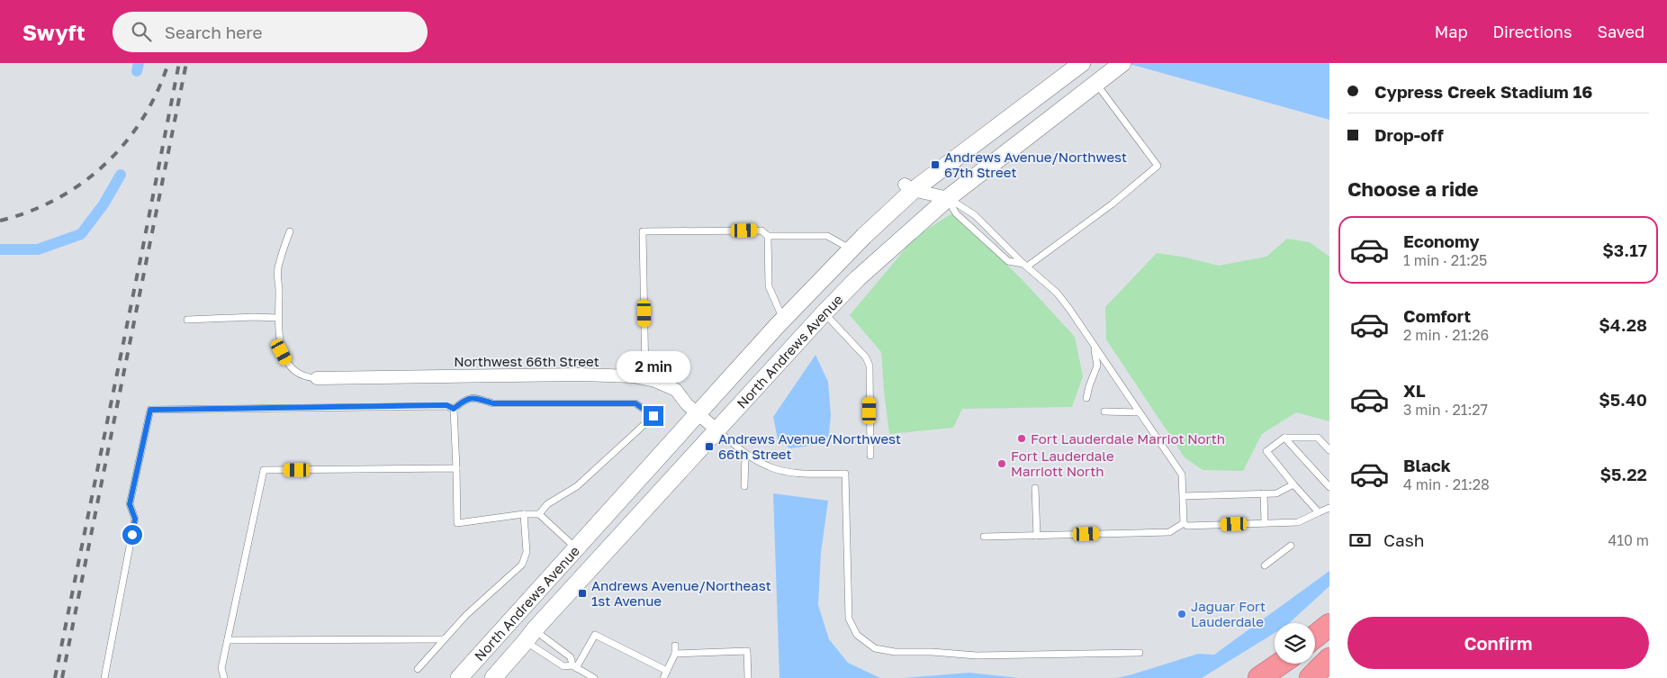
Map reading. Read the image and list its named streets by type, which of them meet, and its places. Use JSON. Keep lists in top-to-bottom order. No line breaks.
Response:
{"streets":{"main road":["North Andrews Avenue"],"street":["Northwest 66th Street"]},"crossings":[["North Andrews Avenue","Northwest 66th Street"]],"places":{"transit":["Andrews Avenue/Northwest 67th Street","Andrews Avenue/Northwest 66th Street","Andrews Avenue/Northeast 1st Avenue"],"other":["Fort Lauderdale Marriot North","Fort Lauderdale Marriott North","Jaguar Fort Lauderdale"]},"page":{"header":"Swyft","search":"Search here","nav":["Map","Directions","Saved"],"banner":["Cypress Creek Stadium 16","Drop-off"],"heading":"Choose a ride","list":[{"name":"Economy","note":"1 min · 21:25","value":"$3.17"},{"name":"Comfort","note":"2 min · 21:26","value":"$4.28"},{"name":"XL","note":"3 min · 21:27","value":"$5.40"},{"name":"Black","note":"4 min · 21:28","value":"$5.22"}],"bubble":"2 min","pay":["Cash","410 m"],"buttons":"Confirm"}}
